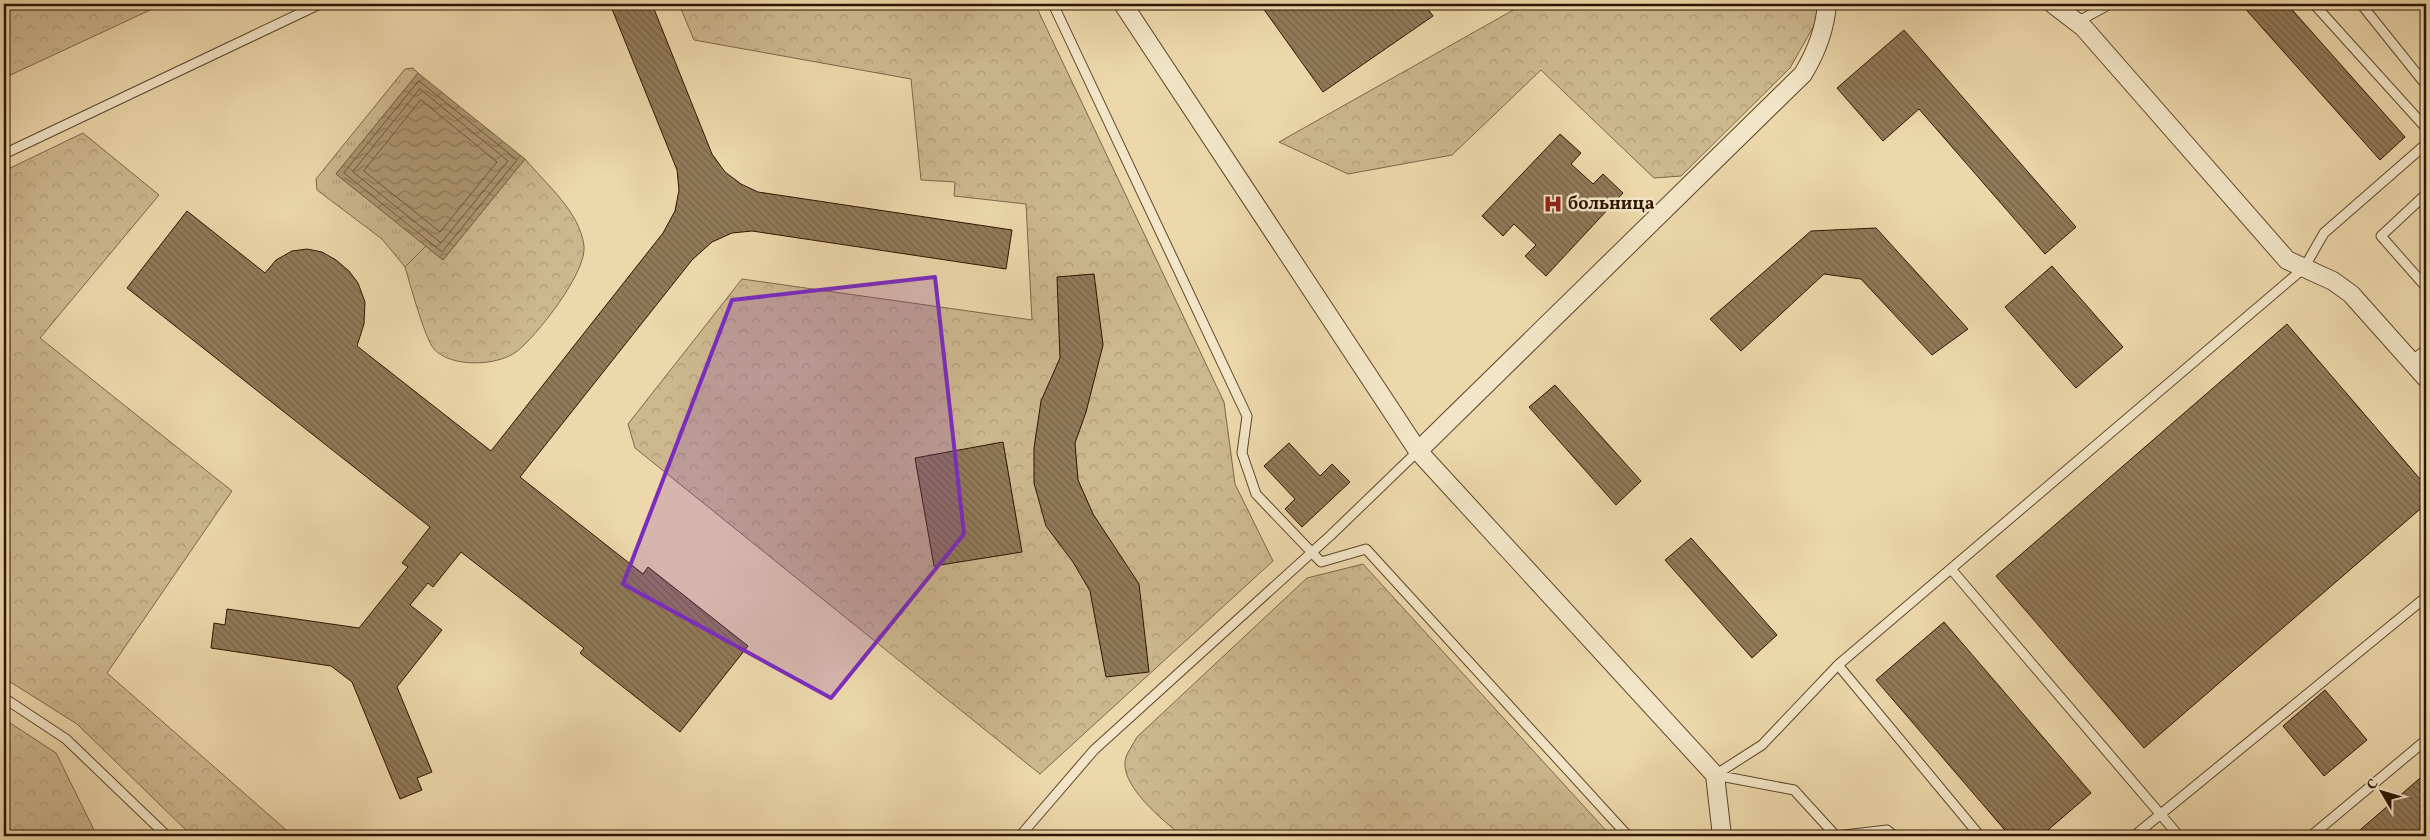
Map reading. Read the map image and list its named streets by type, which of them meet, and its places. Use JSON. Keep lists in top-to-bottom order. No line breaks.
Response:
{"places":{"hospital":["больница"]},"north":"top left"}
